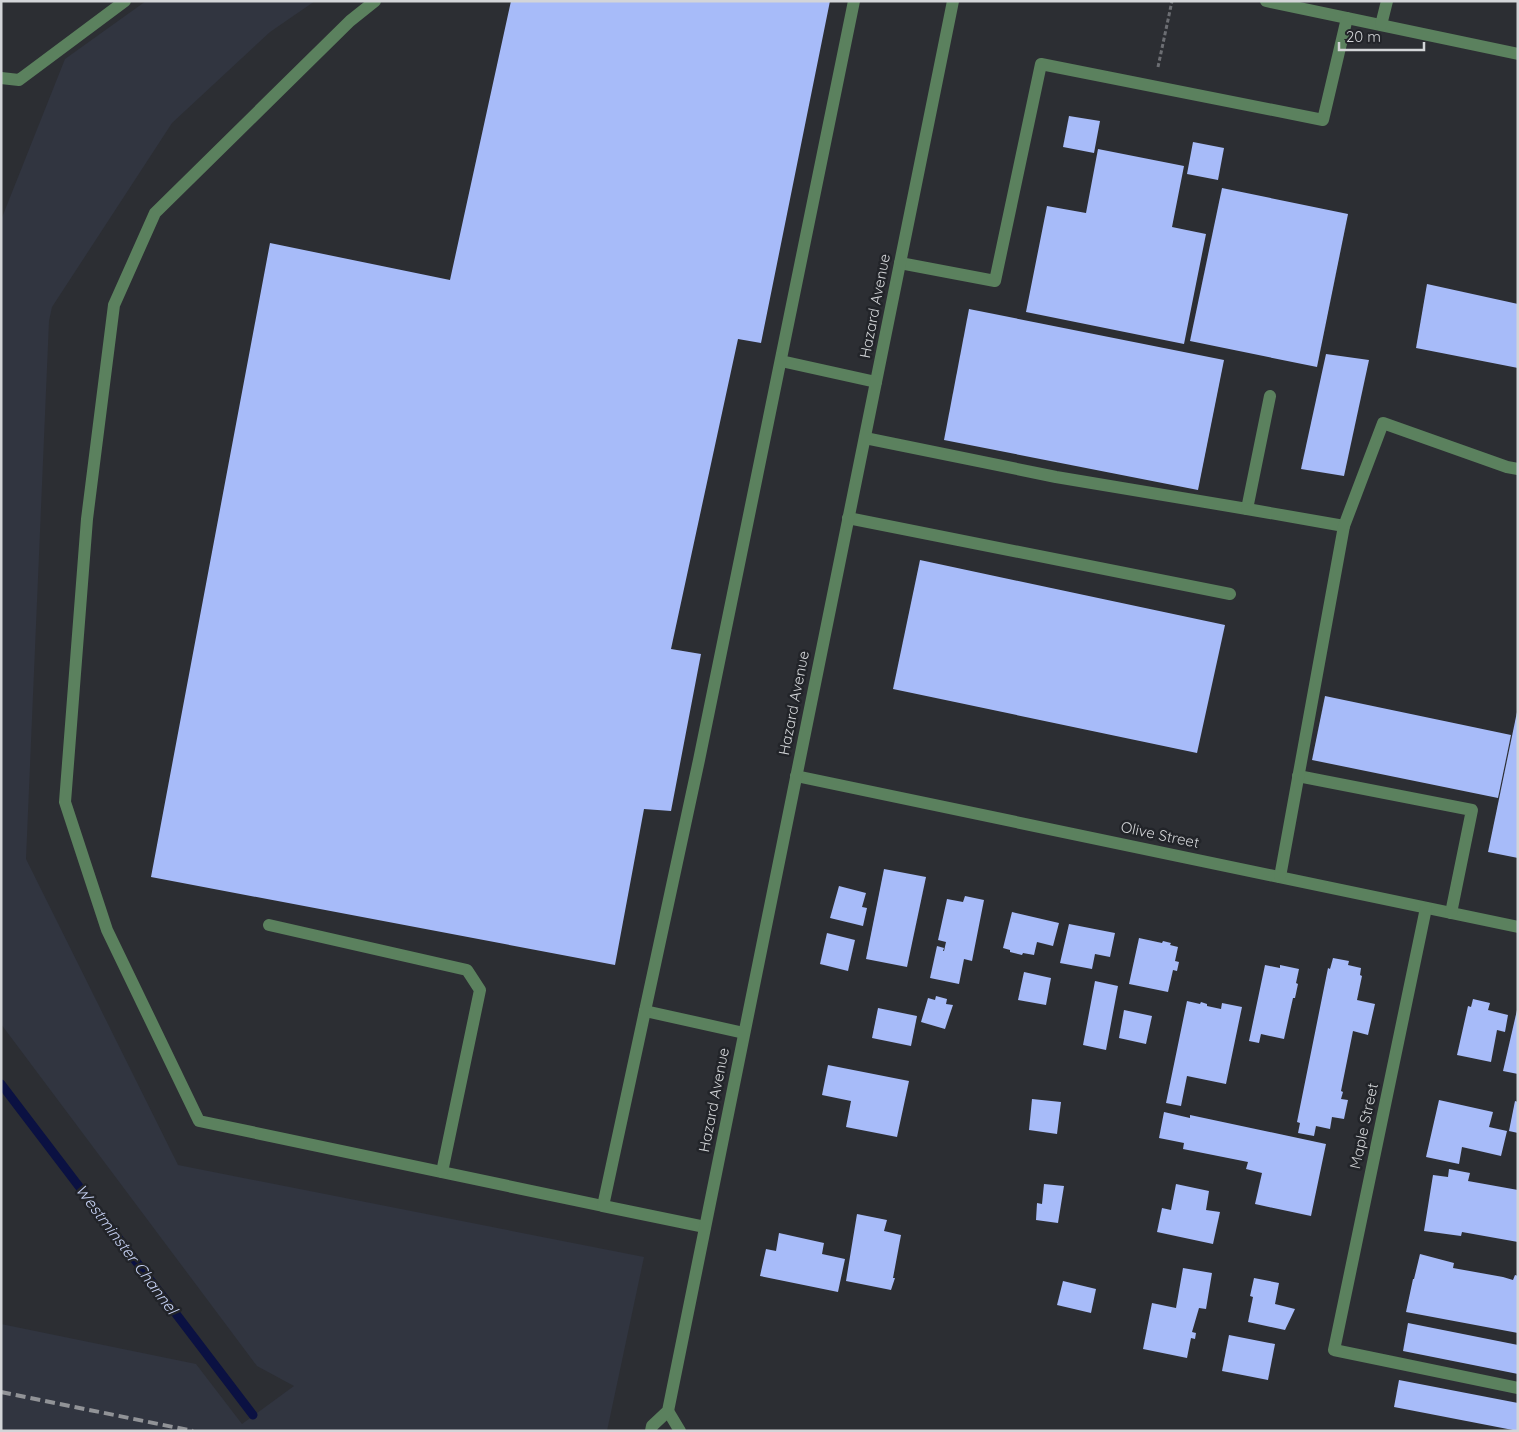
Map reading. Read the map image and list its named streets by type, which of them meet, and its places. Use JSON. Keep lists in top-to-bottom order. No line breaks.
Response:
{"streets":{"street":["Hazard Avenue","Olive Street","Maple Street"]},"crossings":[["Hazard Avenue","Olive Street"],["Olive Street","Maple Street"]],"water":["Westminster Channel"],"scale_bar":"20 m"}
